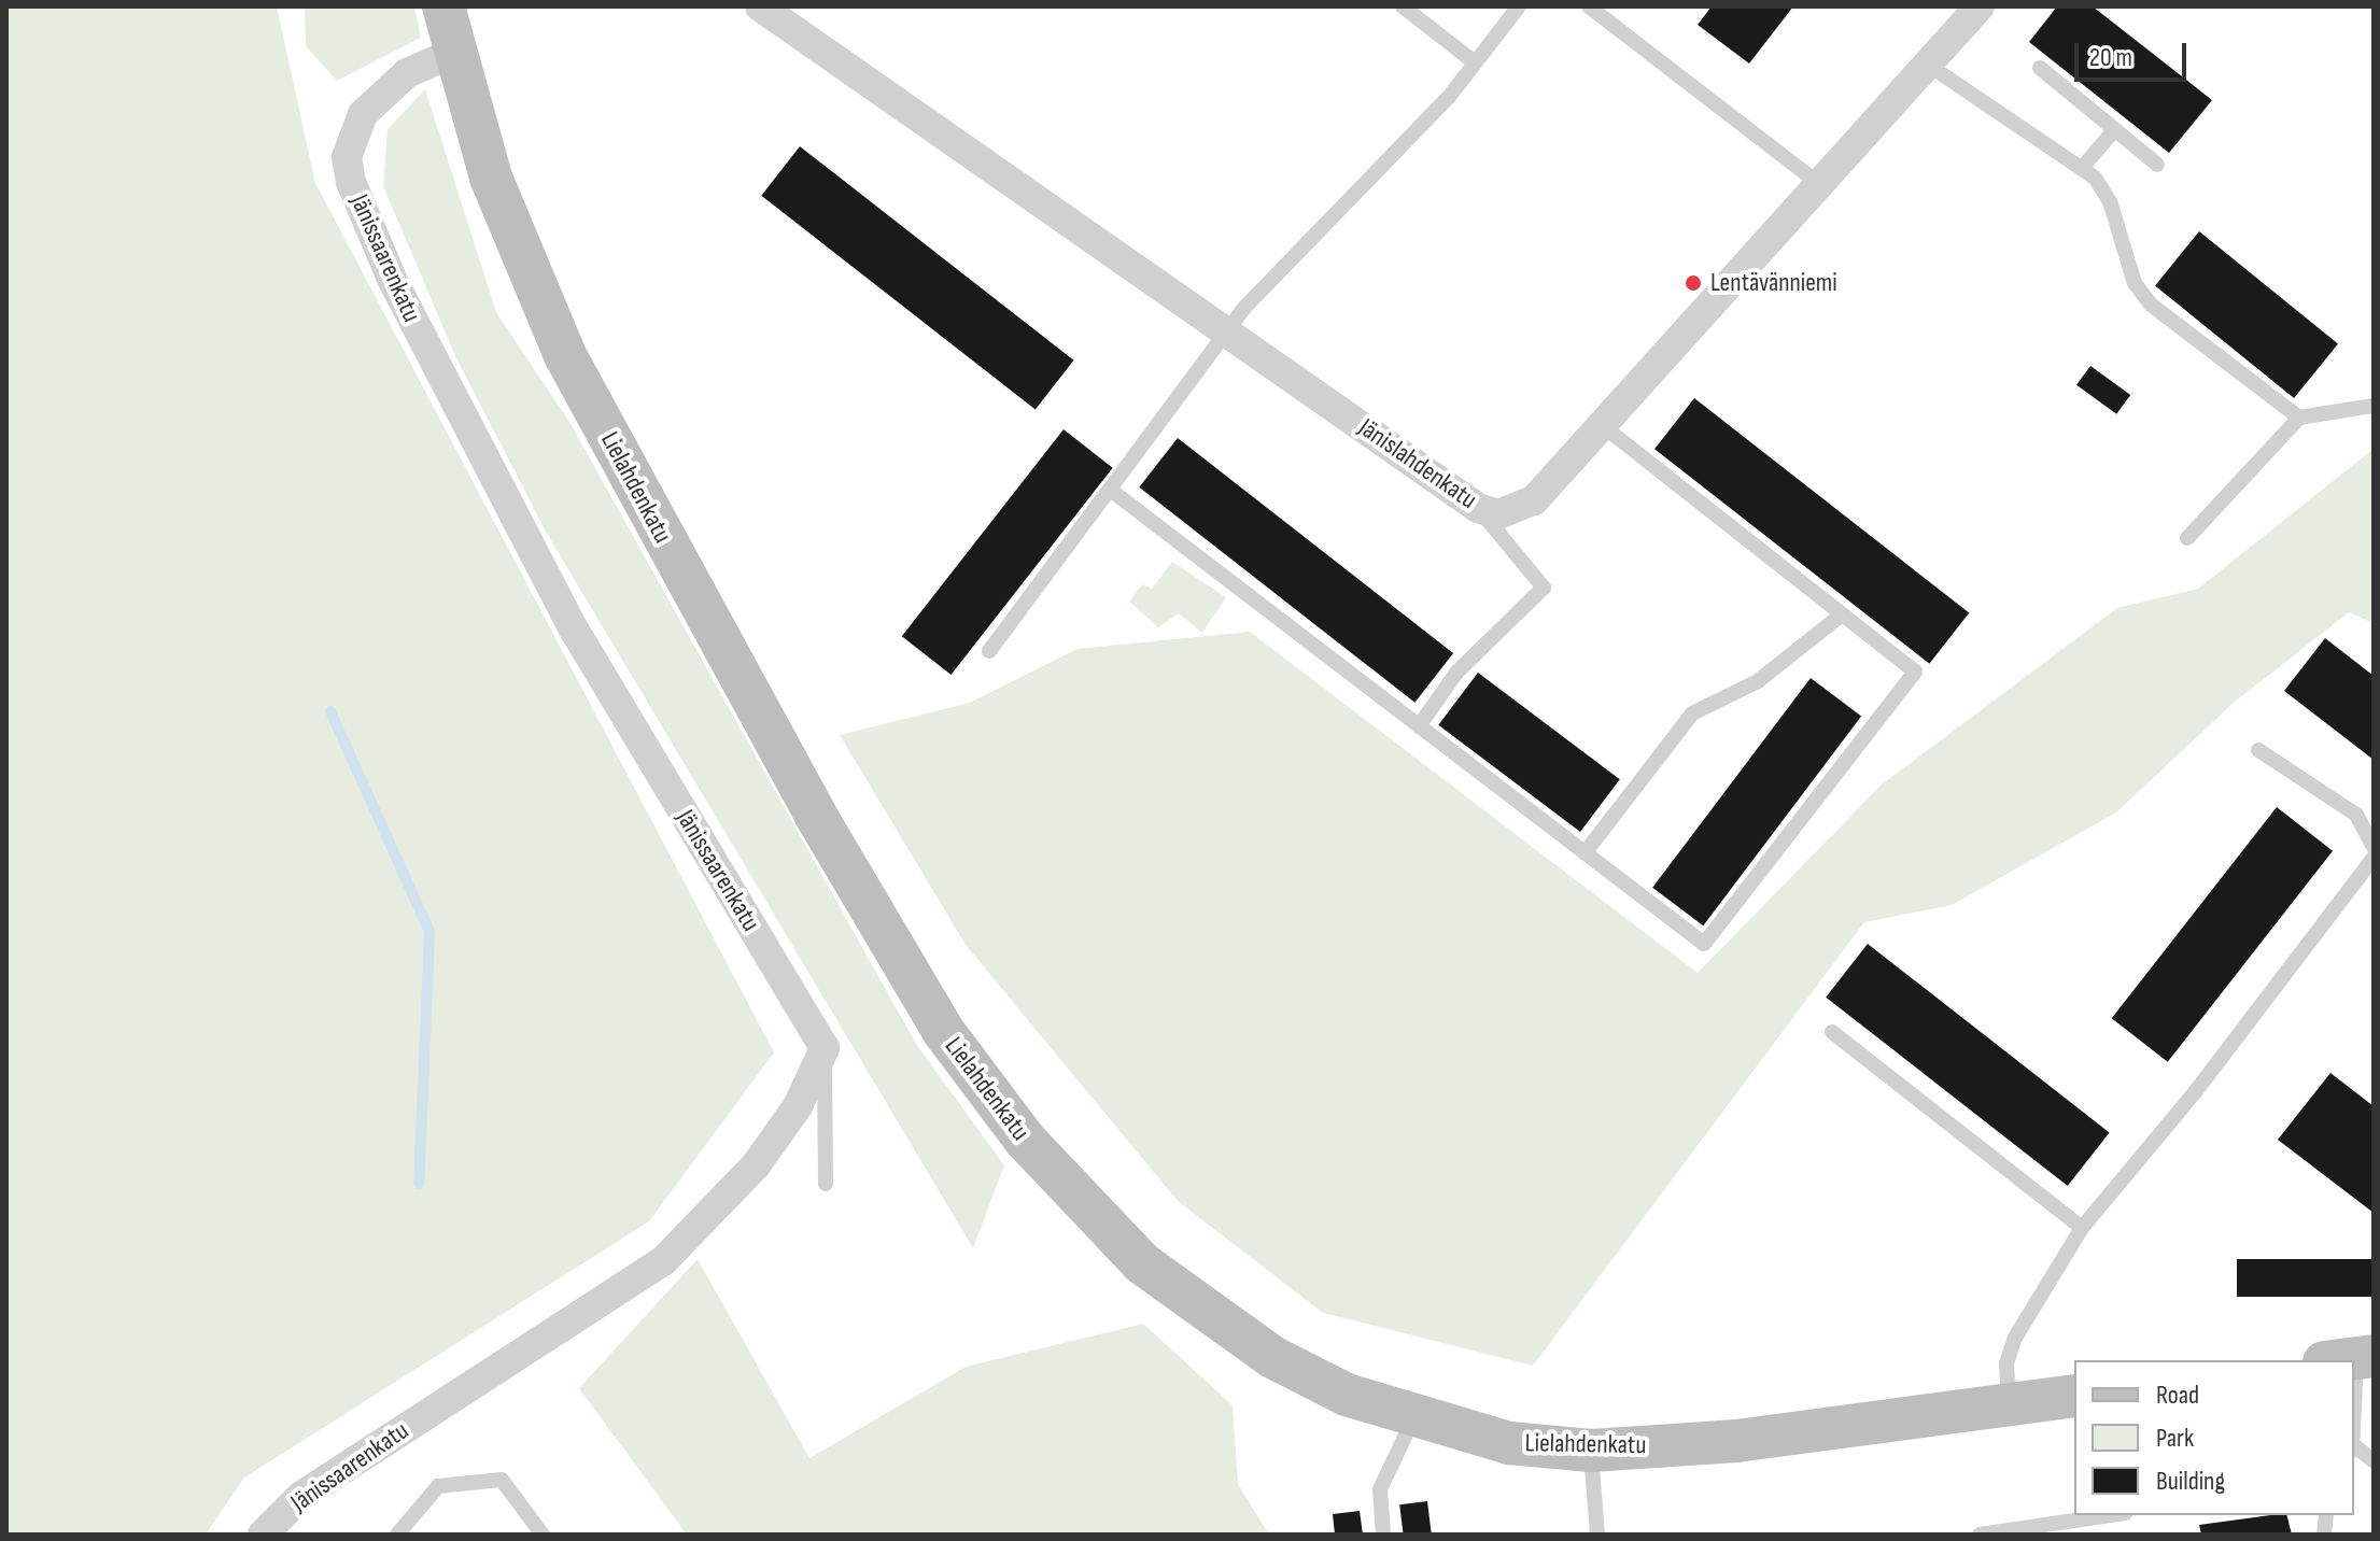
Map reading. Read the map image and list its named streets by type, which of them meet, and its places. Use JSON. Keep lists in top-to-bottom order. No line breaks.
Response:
{"streets":{"street":["Jänissaarenkatu","Jänislahdenkatu","Lielahdenkatu"]},"crossings":[["Jänissaarenkatu","Lielahdenkatu"]],"places":["Lentävänniemi"],"legend":["Road","Park","Building"],"scale_bar":"20 m"}
